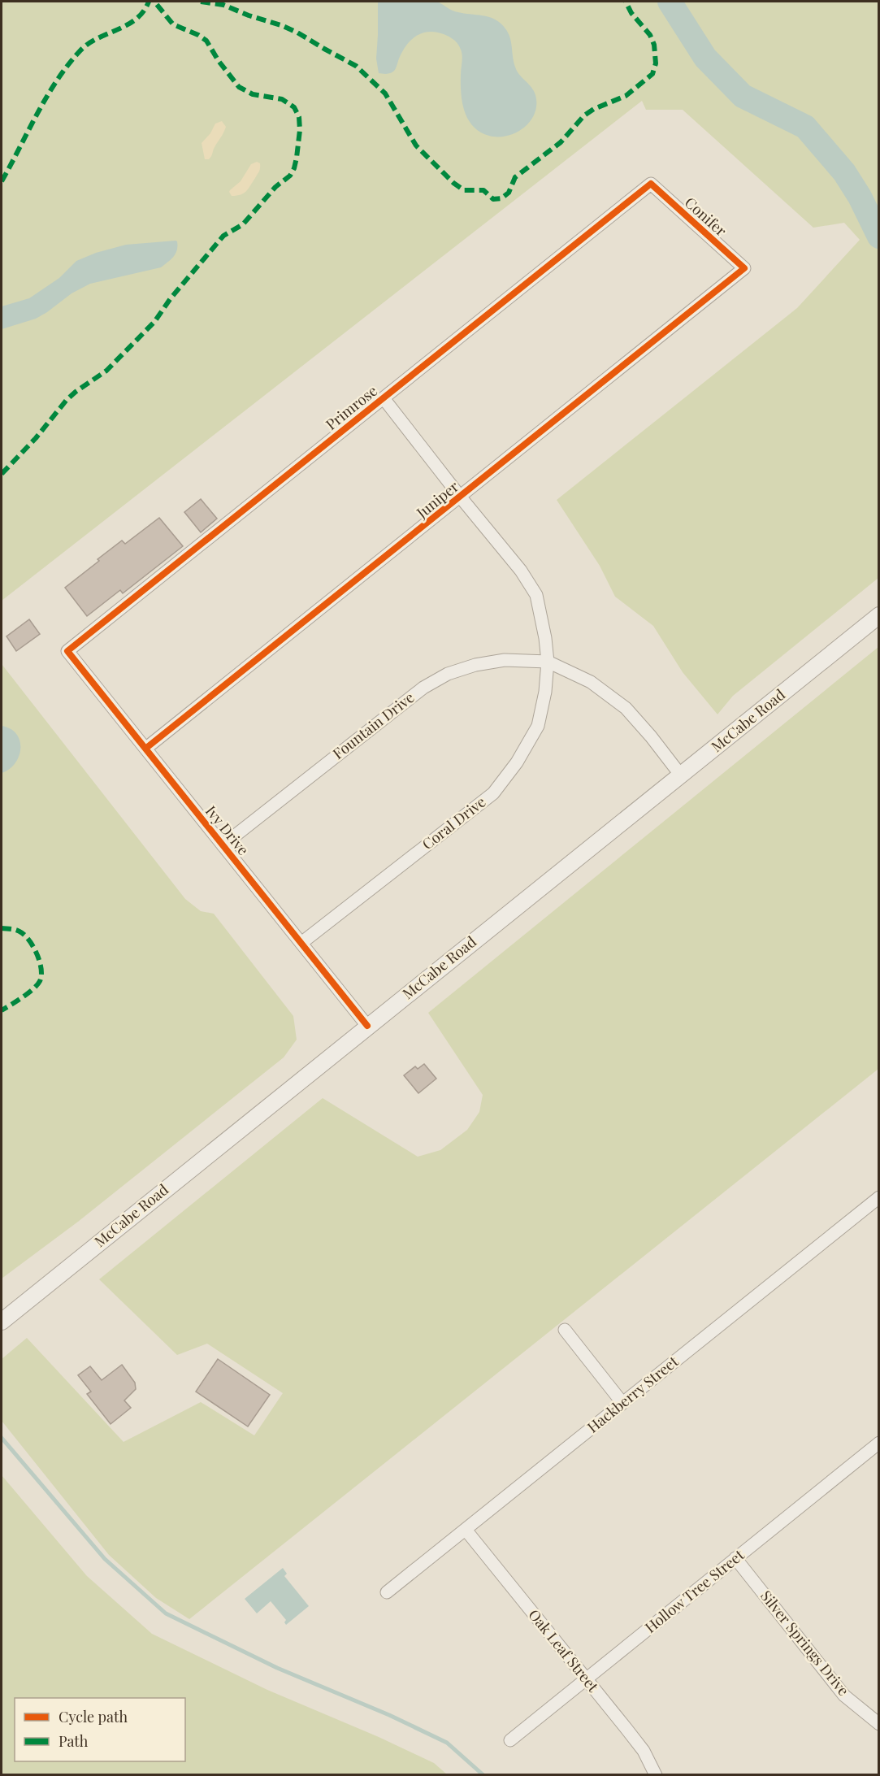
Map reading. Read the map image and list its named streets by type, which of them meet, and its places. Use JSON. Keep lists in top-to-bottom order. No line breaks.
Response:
{"streets":{"street":["Conifer","Primrose","Juniper","McCabe Road","Fountain Drive","Coral Drive","Ivy Drive","Hackberry Street","Hollow Tree Street","Silver Springs Drive","Oak Leaf Street"]},"crossings":[["Conifer","Primrose"],["Conifer","Juniper"],["Primrose","Coral Drive"],["Primrose","Ivy Drive"],["Juniper","Coral Drive"],["Juniper","Ivy Drive"],["McCabe Road","Ivy Drive"],["Fountain Drive","Coral Drive"],["Fountain Drive","Ivy Drive"],["Coral Drive","Ivy Drive"],["Hackberry Street","Oak Leaf Street"],["Hollow Tree Street","Silver Springs Drive"],["Hollow Tree Street","Oak Leaf Street"]],"legend":["Cycle path","Path"]}
